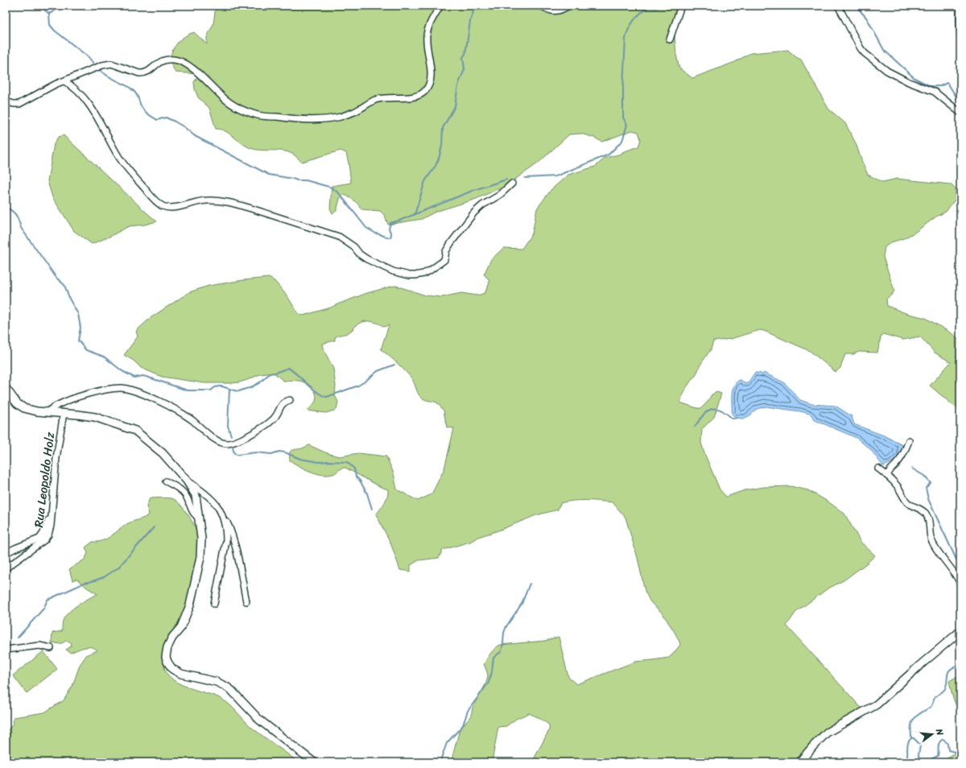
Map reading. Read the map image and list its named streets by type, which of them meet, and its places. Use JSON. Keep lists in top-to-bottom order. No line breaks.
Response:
{"streets":{"street":["Rua Leopoldo Holz"]},"north":"right"}
